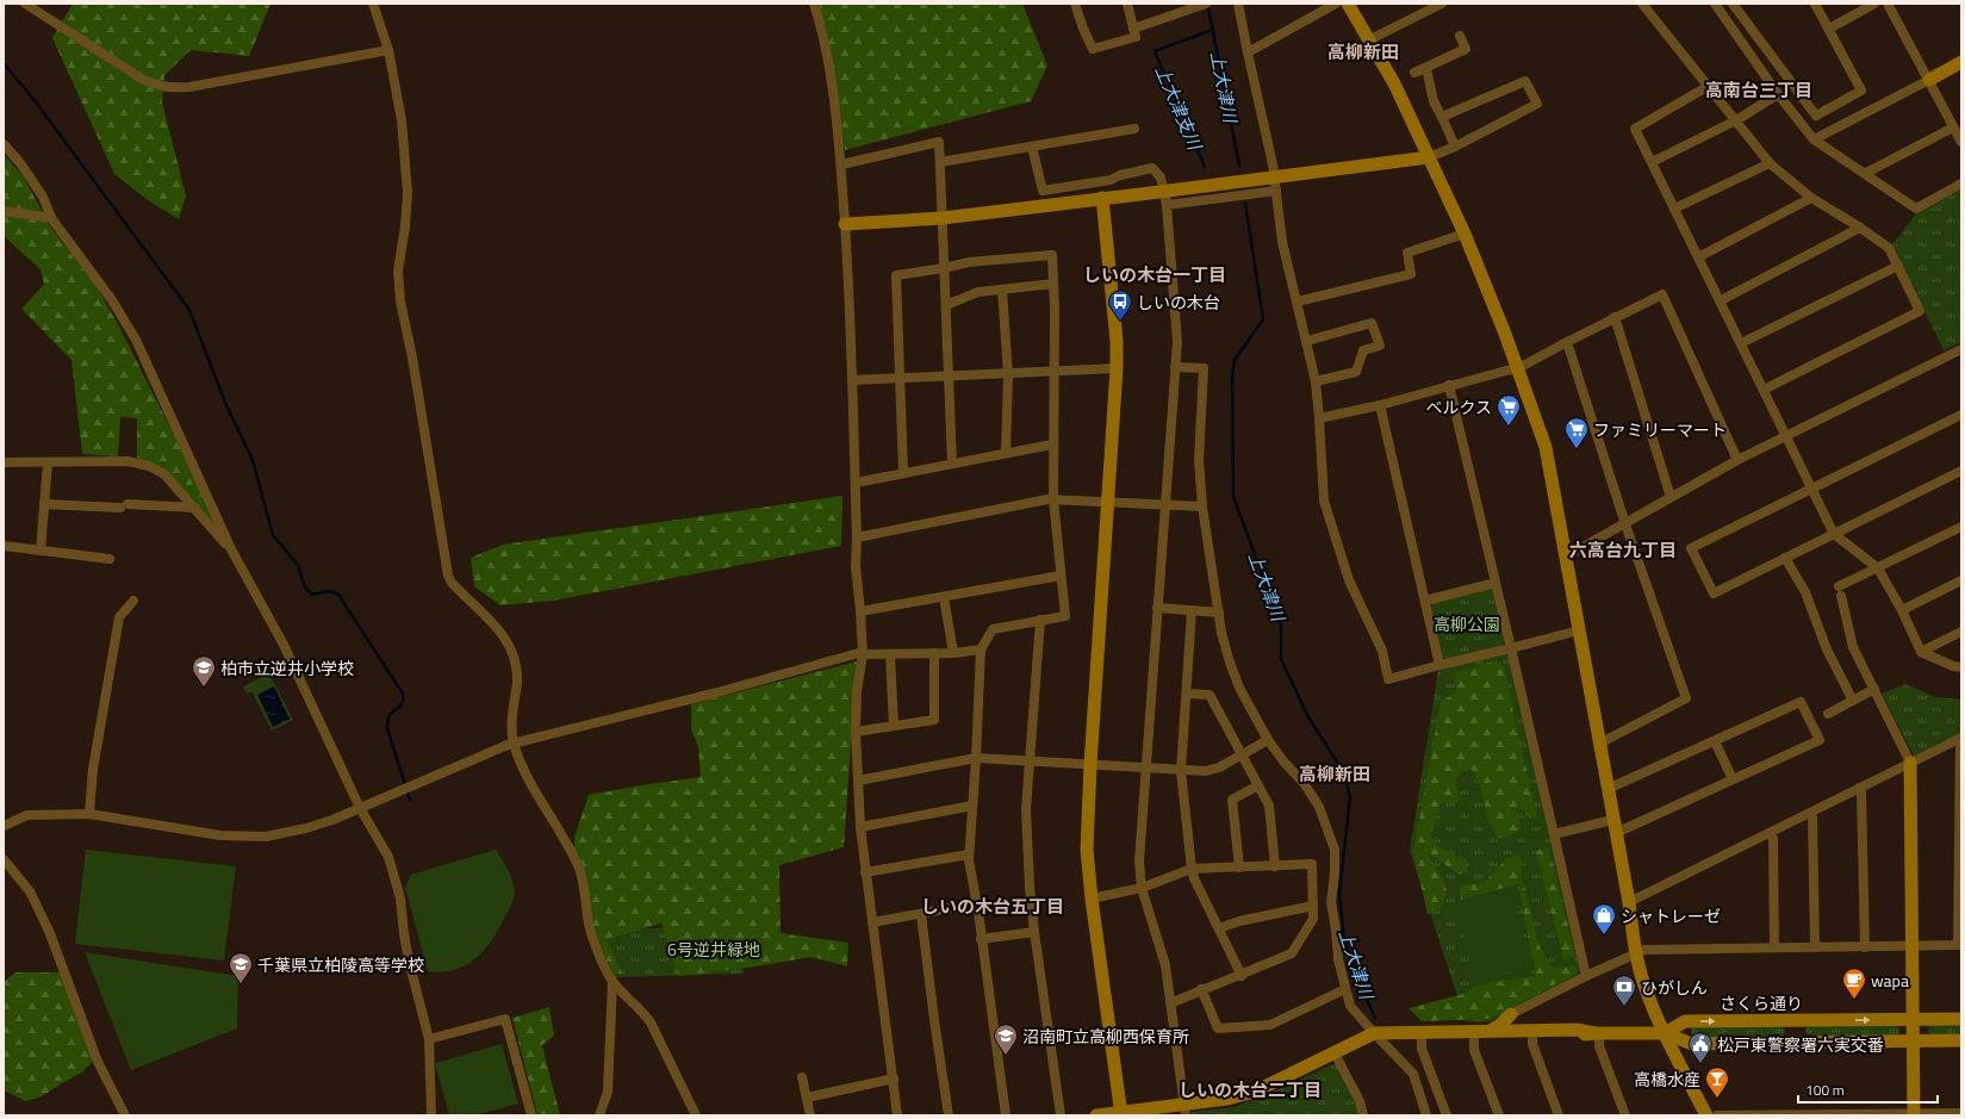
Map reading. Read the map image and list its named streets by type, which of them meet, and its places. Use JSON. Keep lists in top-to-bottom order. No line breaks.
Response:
{"streets":{"street":["さくら通り"]},"districts":["高柳新田","高南台三丁目","しいの木台一丁目","六高台九丁目","高柳新田","しいの木台五丁目","しいの木台二丁目"],"water":["上大津川","上大津支川"],"parks":["高柳公園","6号逆井緑地"],"places":{"bus stop":["しいの木台"],"supermarket":["ベルクス","ファミリーマート"],"school or university":["柏市立逆井小学校","千葉県立柏陵高等学校","沼南町立高柳西保育所"],"shop":["シャトレーゼ"],"cafe":["wapa"],"bank":["ひがしん"],"public building":["松戸東警察署六実交番"],"bar":["高橋水産"]},"scale_bar":"100 m"}
